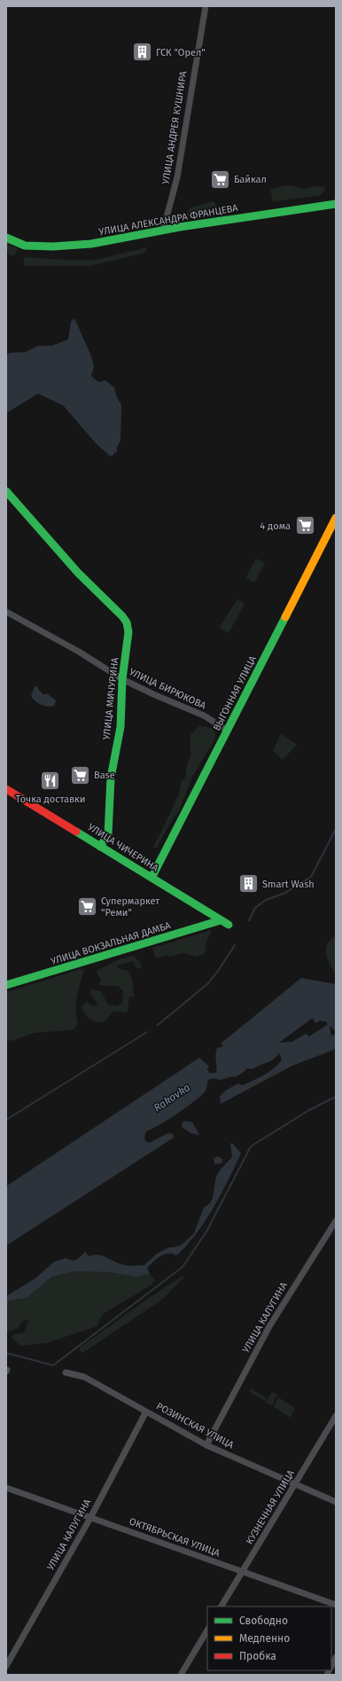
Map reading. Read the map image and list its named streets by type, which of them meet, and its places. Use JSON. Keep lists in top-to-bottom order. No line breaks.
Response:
{"streets":{"street":["УЛИЦА АНДРЕЯ КУШНИРА","УЛИЦА АЛЕКСАНДРА ФРАНЦЕВА","УЛИЦА БИРЮКОВА","ВЫГОННАЯ УЛИЦА","УЛИЦА МИЧУРИНА","УЛИЦА ЧИЧЕРИНА","УЛИЦА ВОКЗАЛЬНАЯ ДАМБА","УЛИЦА КАЛУГИНА","РОЗИНСКАЯ УЛИЦА","КУЗНЕЧНАЯ УЛИЦА","ОКТЯБРЬСКАЯ УЛИЦА"]},"crossings":[["УЛИЦА АНДРЕЯ КУШНИРА","УЛИЦА АЛЕКСАНДРА ФРАНЦЕВА"],["УЛИЦА БИРЮКОВА","ВЫГОННАЯ УЛИЦА"],["УЛИЦА БИРЮКОВА","УЛИЦА МИЧУРИНА"],["ВЫГОННАЯ УЛИЦА","УЛИЦА ЧИЧЕРИНА"],["УЛИЦА МИЧУРИНА","УЛИЦА ЧИЧЕРИНА"],["УЛИЦА ЧИЧЕРИНА","УЛИЦА ВОКЗАЛЬНАЯ ДАМБА"],["УЛИЦА КАЛУГИНА","РОЗИНСКАЯ УЛИЦА"],["УЛИЦА КАЛУГИНА","ОКТЯБРЬСКАЯ УЛИЦА"],["РОЗИНСКАЯ УЛИЦА","КУЗНЕЧНАЯ УЛИЦА"],["КУЗНЕЧНАЯ УЛИЦА","ОКТЯБРЬСКАЯ УЛИЦА"]],"water":["Rakovka"],"places":{"building":["ГСК \"Орел\"","Smart Wash"],"supermarket":["Байкал","4 дома","Base","Супермаркет \"Реми\""],"restaurant":["Точка доставки"]},"legend":["Свободно","Медленно","Пробка"]}
